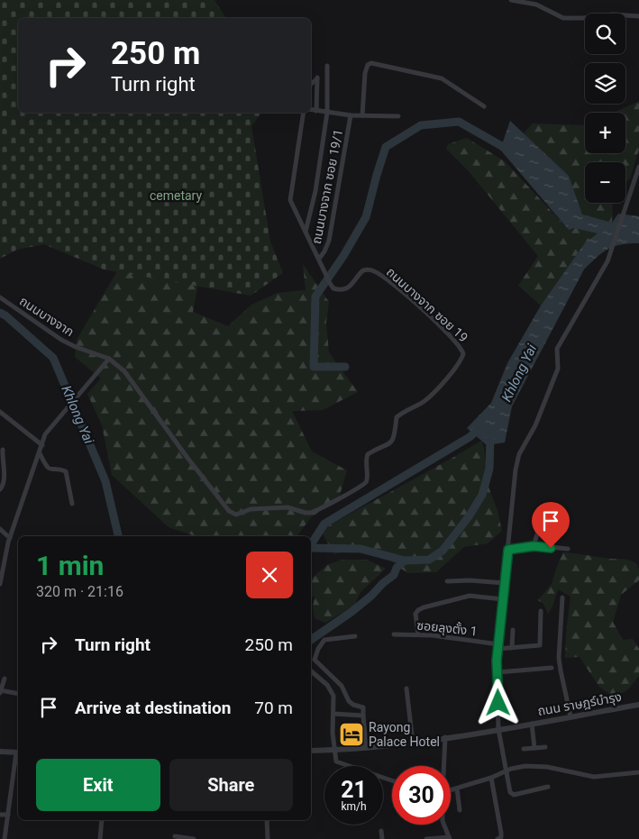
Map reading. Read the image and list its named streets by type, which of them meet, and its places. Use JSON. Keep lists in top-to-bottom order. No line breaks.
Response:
{"streets":{"street":["ถนนบางจาก ซอย 19/1","ถนนบางจาก ซอย 19","ถนนบางจาก","ซอยลุงตั้ง 1","ถนน ราษฎร์บำรุง"]},"crossings":[["ถนนบางจาก ซอย 19/1","ถนนบางจาก ซอย 19"],["ถนนบางจาก ซอย 19","ถนนบางจาก"]],"water":["Khlong Yai"],"parks":["cemetary"],"places":{"hotel":["Rayong Palace Hotel"]},"page":{"map_buttons":["+","−"],"turn":["250 m","Turn right"],"heading":["1 min","320 m · 21:16"],"list":[{"name":"Turn right","value":"250 m"},{"name":"Arrive at destination","value":"70 m"}],"buttons":["Exit","Share"],"speed":"21 km/h","limit":"30"}}
